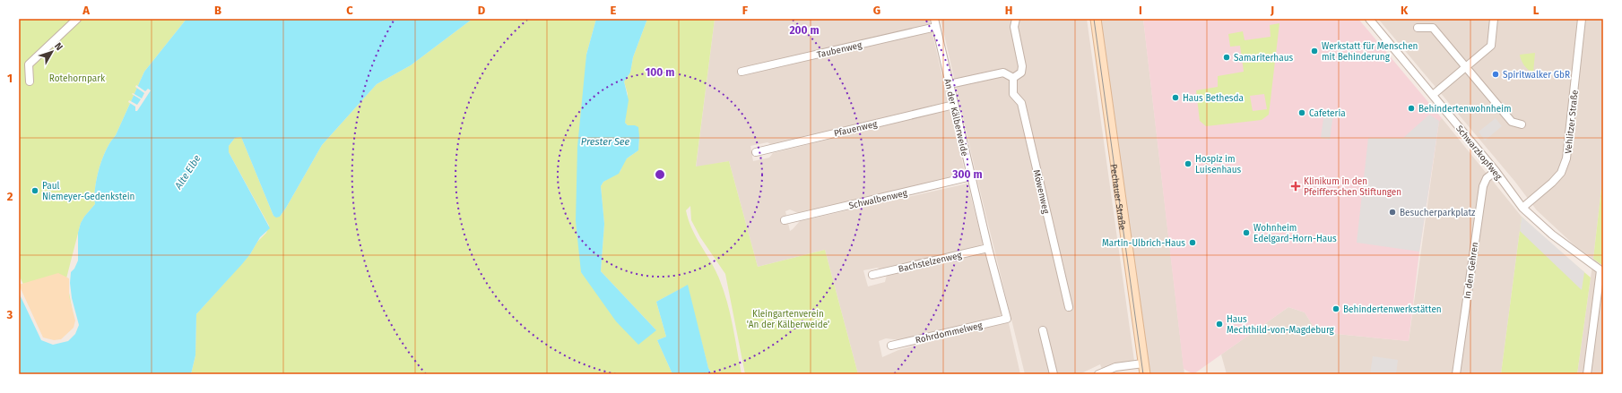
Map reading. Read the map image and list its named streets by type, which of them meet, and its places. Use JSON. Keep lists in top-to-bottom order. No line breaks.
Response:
{"streets":{"main road":["Pechauer Straße"],"street":["Taubenweg","An der Kälberweide","Vehlitzer Straße","Pfauenweg","Schwarzkopfweg","Möwenweg","Schwalbenweg","Bachstelzenweg","In den Gehren","Rohrdommelweg"]},"crossings":[["Taubenweg","An der Kälberweide"],["An der Kälberweide","Pfauenweg"],["An der Kälberweide","Schwalbenweg"],["An der Kälberweide","Bachstelzenweg"],["An der Kälberweide","Rohrdommelweg"],["Vehlitzer Straße","Schwarzkopfweg"],["Schwarzkopfweg","In den Gehren"]],"water":["Prester See","Alte Elbe"],"parks":["Rotehornpark","Kleingartenverein 'An der Kälberweide'"],"places":{"other":["Werkstatt für Menschen mit Behinderung","Samariterhaus","Spiritwalker GbR","Haus Bethesda","Behindertenwohnheim","Cafeteria","Hospiz im Luisenhaus","Paul Niemeyer-Gedenkstein","Besucherparkplatz","Wohnheim Edelgard-Horn-Haus","Martin-Ulbrich-Haus","Behindertenwerkstätten","Haus Mechthild-von-Magdeburg"],"health":["Klinikum in den Pfeifferschen Stiftungen"]},"north":"top right","grid":{"columns":["A","B","C","D","E","F","G","H","I","J","K","L"],"rows":["1","2","3"]},"rings":["200 m","100 m","300 m"]}
